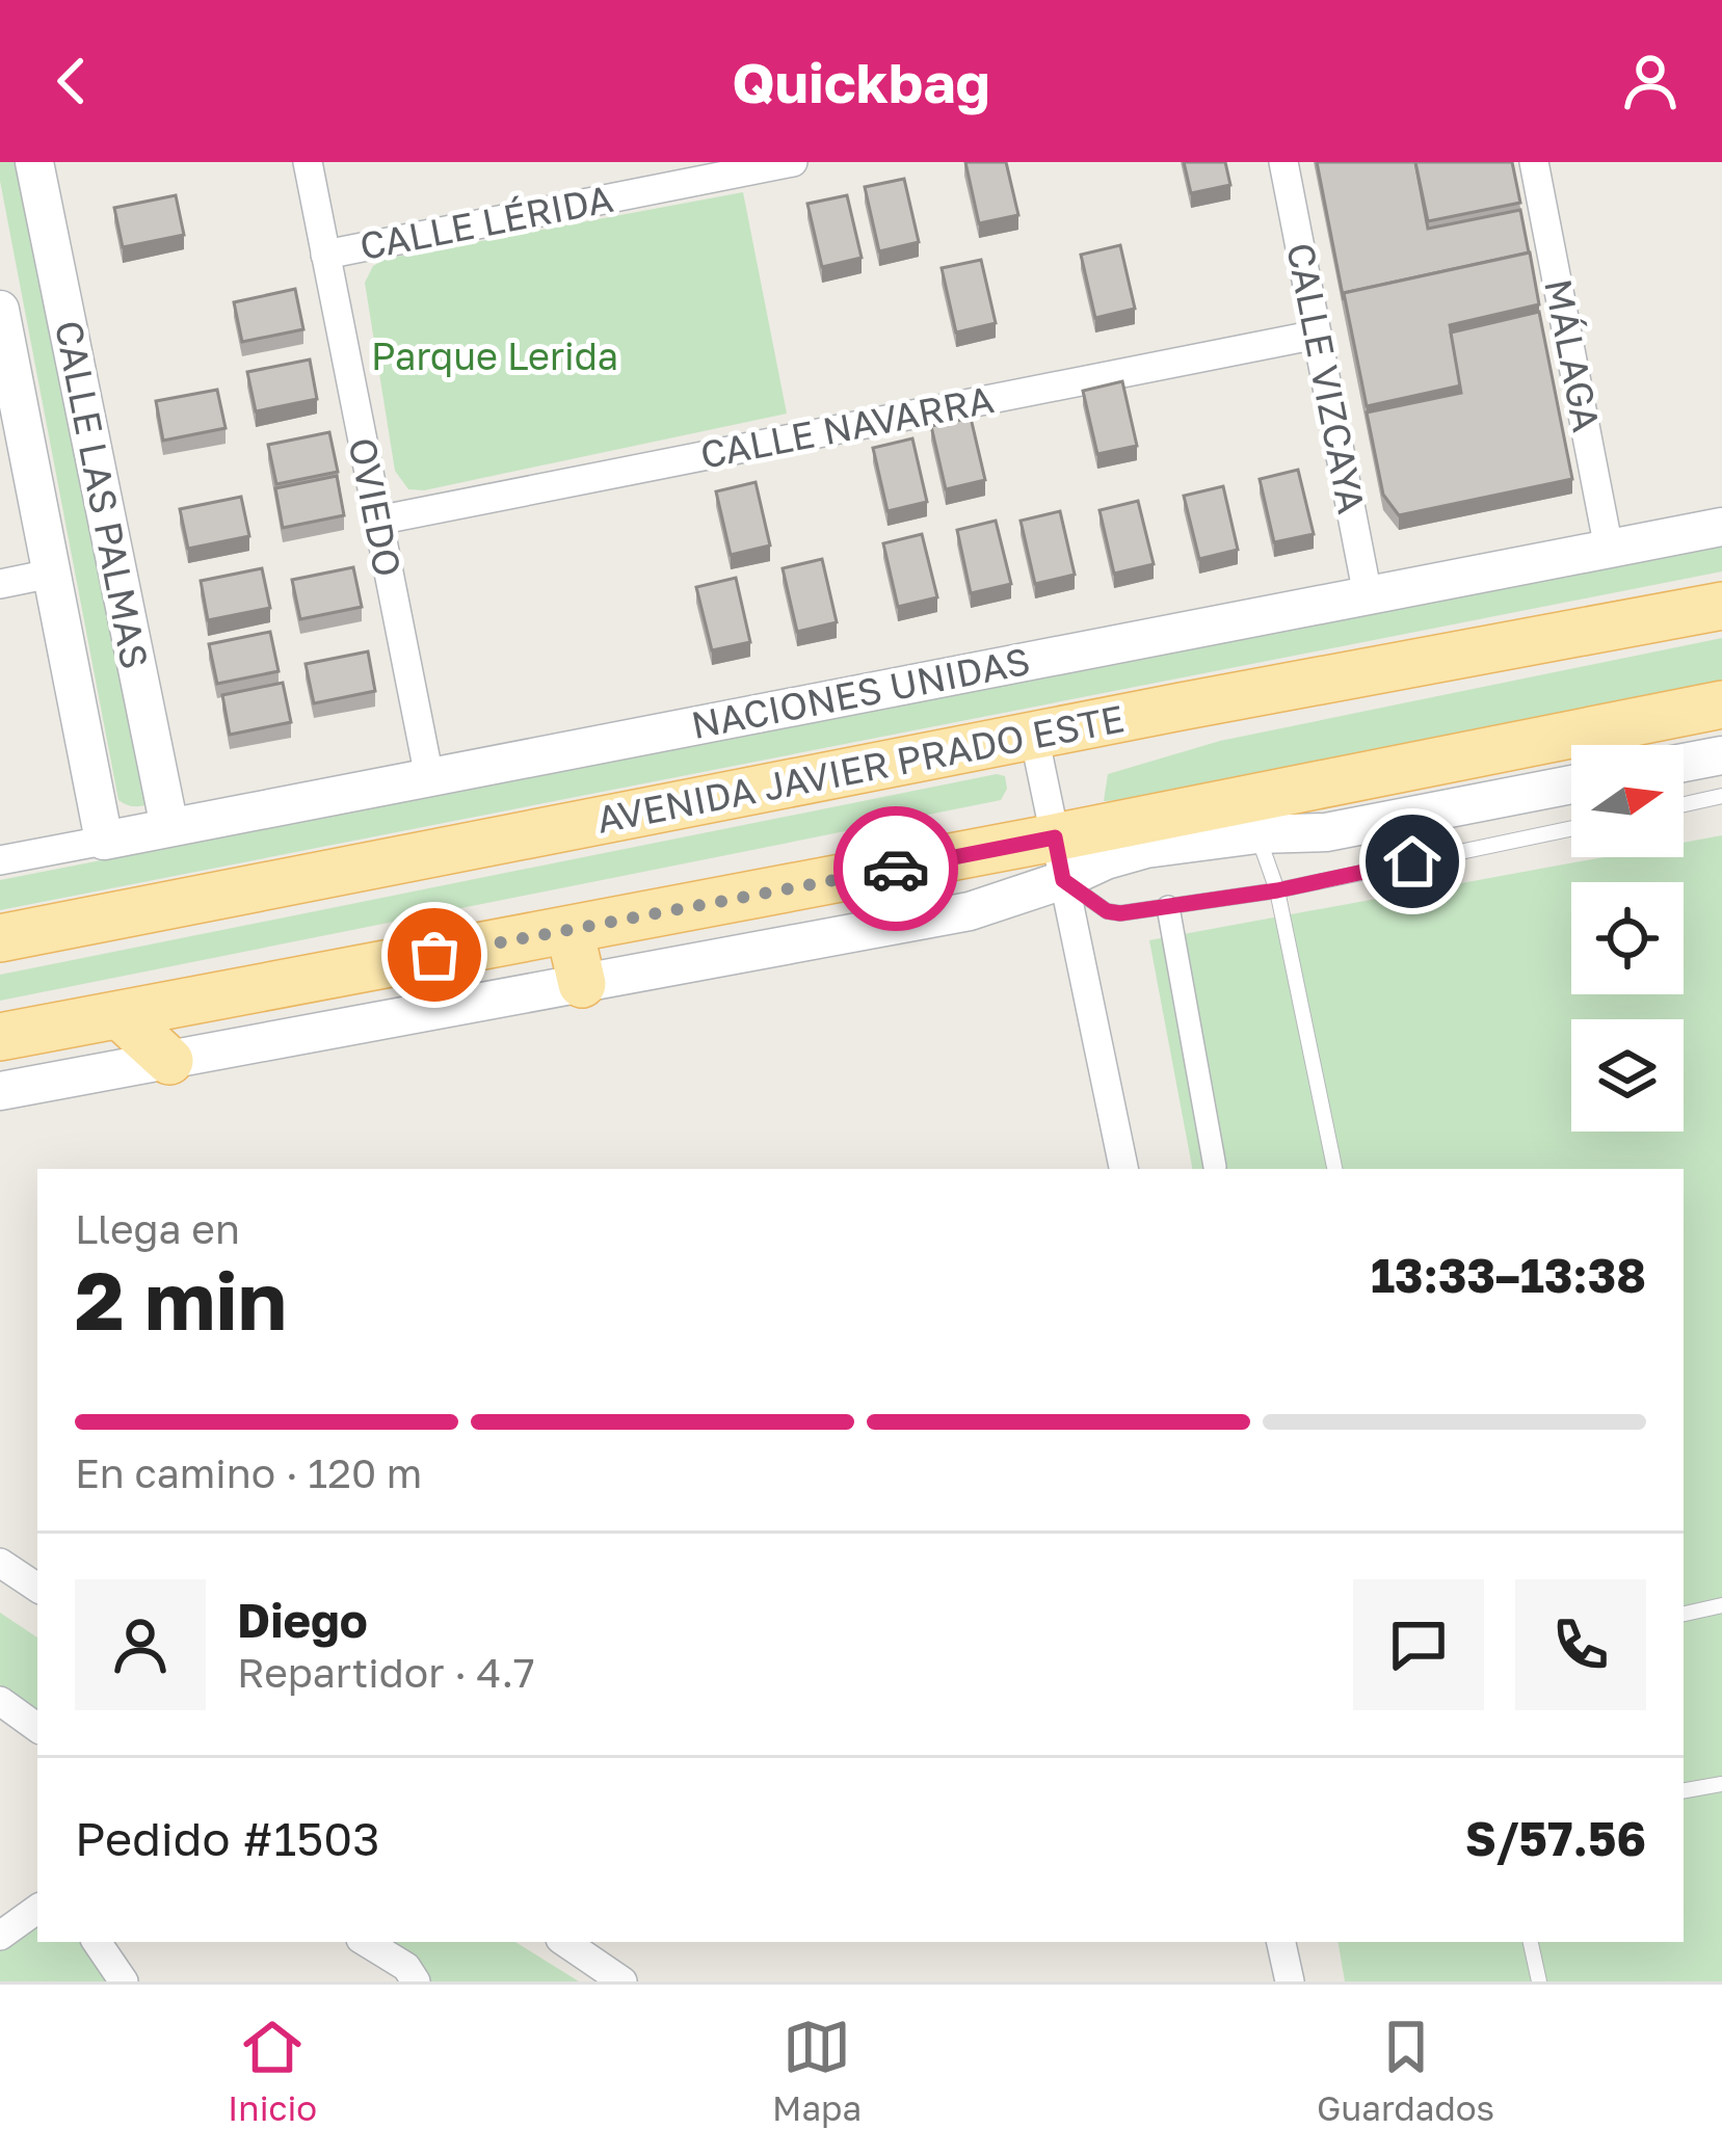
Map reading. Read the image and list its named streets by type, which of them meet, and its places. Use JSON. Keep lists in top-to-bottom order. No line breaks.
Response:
{"streets":{"main road":["AVENIDA JAVIER PRADO ESTE"],"street":["CALLE LÉRIDA","MÁLAGA","CALLE VIZCAYA","CALLE NAVARRA","CALLE LAS PALMAS","OVIEDO","NACIONES UNIDAS"]},"crossings":[["CALLE LÉRIDA","OVIEDO"],["MÁLAGA","NACIONES UNIDAS"],["CALLE VIZCAYA","CALLE NAVARRA"],["CALLE VIZCAYA","NACIONES UNIDAS"],["CALLE NAVARRA","OVIEDO"],["CALLE LAS PALMAS","NACIONES UNIDAS"],["OVIEDO","NACIONES UNIDAS"]],"parks":["Parque Lerida"],"north":"right","page":{"header":"Quickbag","heading":["2 min","Llega en","13:33–13:38"],"panel":["Diego","Repartidor · 4.7","Pedido #1503","S/57.56"],"bar":"En camino · 120 m","tabs":["Inicio","Mapa","Guardados"]}}
